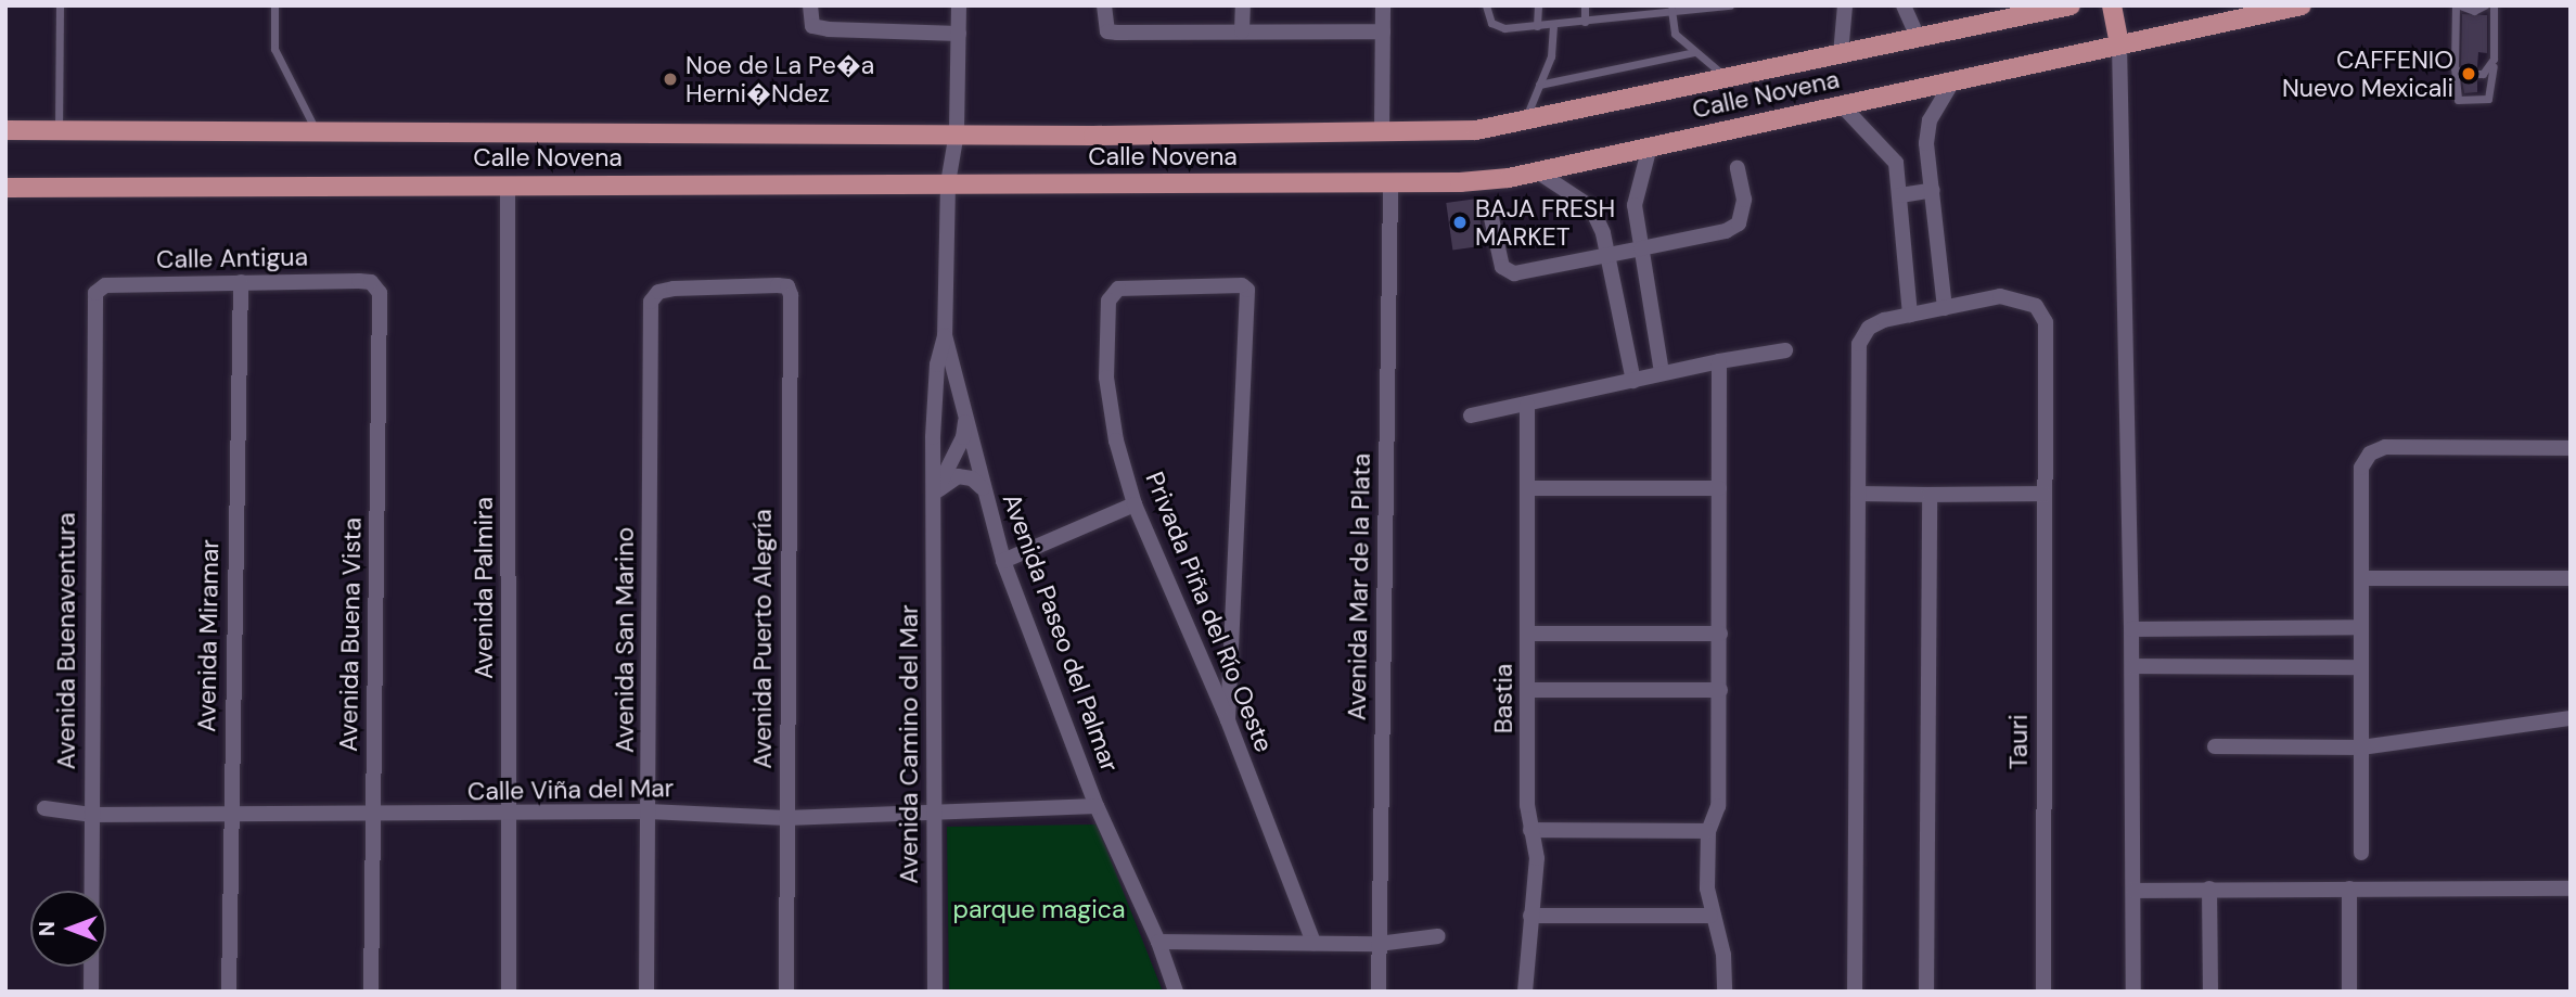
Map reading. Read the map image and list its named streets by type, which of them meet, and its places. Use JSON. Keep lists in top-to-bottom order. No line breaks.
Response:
{"streets":{"main road":["Calle Novena"],"street":["Calle Antigua","Avenida Mar de la Plata","Avenida Palmira","Privada Piña del Río Oeste","Avenida Paseo del Palmar","Avenida Buena Vista","Avenida Miramar","Avenida Puerto Alegría","Avenida San Marino","Avenida Buenaventura","Bastia","Tauri","Avenida Camino del Mar","Calle Viña del Mar"]},"crossings":[["Calle Novena","Avenida Mar de la Plata"],["Calle Novena","Avenida Palmira"],["Calle Novena","Avenida Paseo del Palmar"],["Calle Antigua","Avenida Buena Vista"],["Calle Antigua","Avenida Miramar"],["Calle Antigua","Avenida Buenaventura"],["Avenida Palmira","Calle Viña del Mar"],["Avenida Paseo del Palmar","Avenida Camino del Mar"],["Avenida Paseo del Palmar","Calle Viña del Mar"],["Avenida Buena Vista","Calle Viña del Mar"],["Avenida Miramar","Calle Viña del Mar"],["Avenida Puerto Alegría","Avenida San Marino"],["Avenida Puerto Alegría","Calle Viña del Mar"],["Avenida San Marino","Calle Viña del Mar"],["Avenida Buenaventura","Calle Viña del Mar"],["Avenida Camino del Mar","Calle Viña del Mar"]],"parks":["parque magica"],"places":["CAFFENIO Nuevo Mexicali","Noe de La Pe�a Herni�Ndez","BAJA FRESH MARKET"],"north":"left"}
